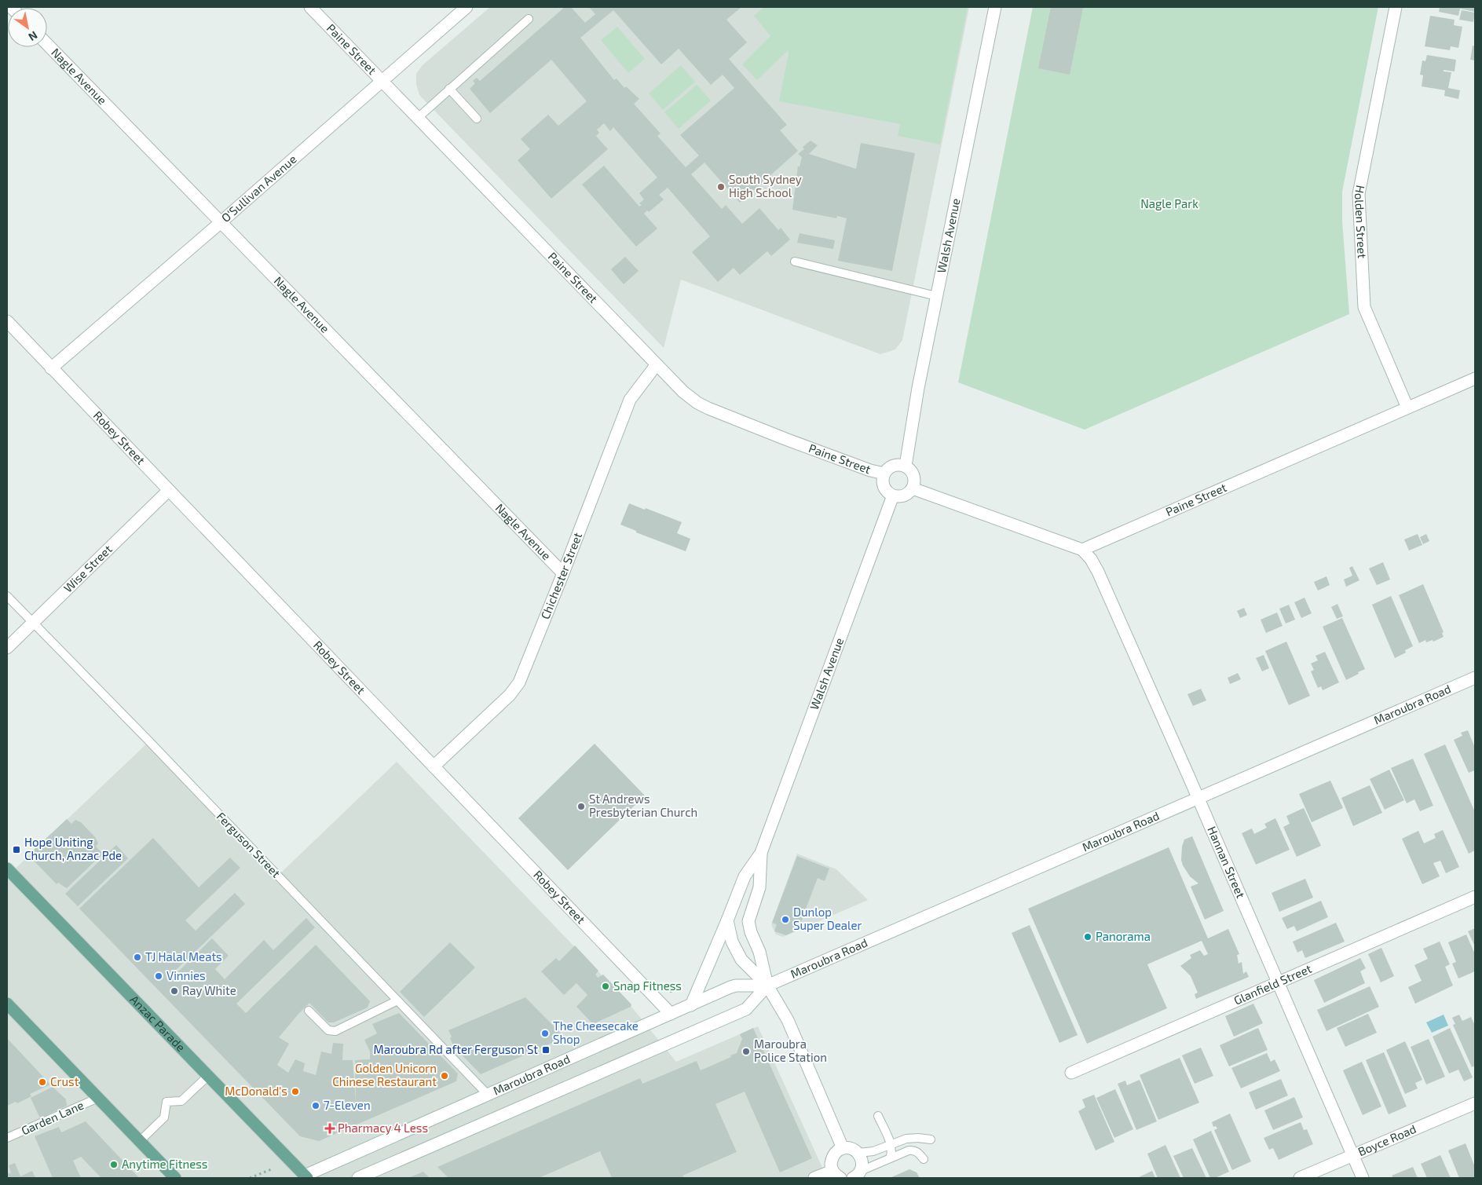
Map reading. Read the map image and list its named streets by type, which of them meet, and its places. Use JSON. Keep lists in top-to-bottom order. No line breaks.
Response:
{"streets":{"main road":["Anzac Parade"],"street":["Paine Street","Nagle Avenue","O'Sullivan Avenue","Holden Street","Walsh Avenue","Robey Street","Wise Street","Chichester Street","Maroubra Road","Hannan Street","Glanfield Street","Boyce Road"],"lane":["Ferguson Street","Garden Lane"]},"crossings":[["Paine Street","O'Sullivan Avenue"],["Paine Street","Holden Street"],["Paine Street","Walsh Avenue"],["Paine Street","Chichester Street"],["Paine Street","Hannan Street"],["Nagle Avenue","O'Sullivan Avenue"],["Nagle Avenue","Chichester Street"],["O'Sullivan Avenue","Robey Street"],["Walsh Avenue","Maroubra Road"],["Robey Street","Wise Street"],["Robey Street","Chichester Street"],["Robey Street","Maroubra Road"],["Wise Street","Ferguson Street"],["Maroubra Road","Ferguson Street"],["Maroubra Road","Hannan Street"],["Maroubra Road","Anzac Parade"],["Hannan Street","Glanfield Street"],["Hannan Street","Boyce Road"]],"parks":["Nagle Park"],"places":{"other":["South Sydney High School","St Andrews Presbyterian Church","Dunlop Super Dealer","Panorama","TJ Halal Meats","Vinnies","Snap Fitness","Ray White","The Cheesecake Shop","Maroubra Police Station","Golden Unicorn Chinese Restaurant","Crust","McDonald's","7-Eleven","Anytime Fitness"],"transit":["Hope Uniting Church, Anzac Pde","Maroubra Rd after Ferguson St"],"health":["Pharmacy 4 Less"]},"north":"bottom right"}
